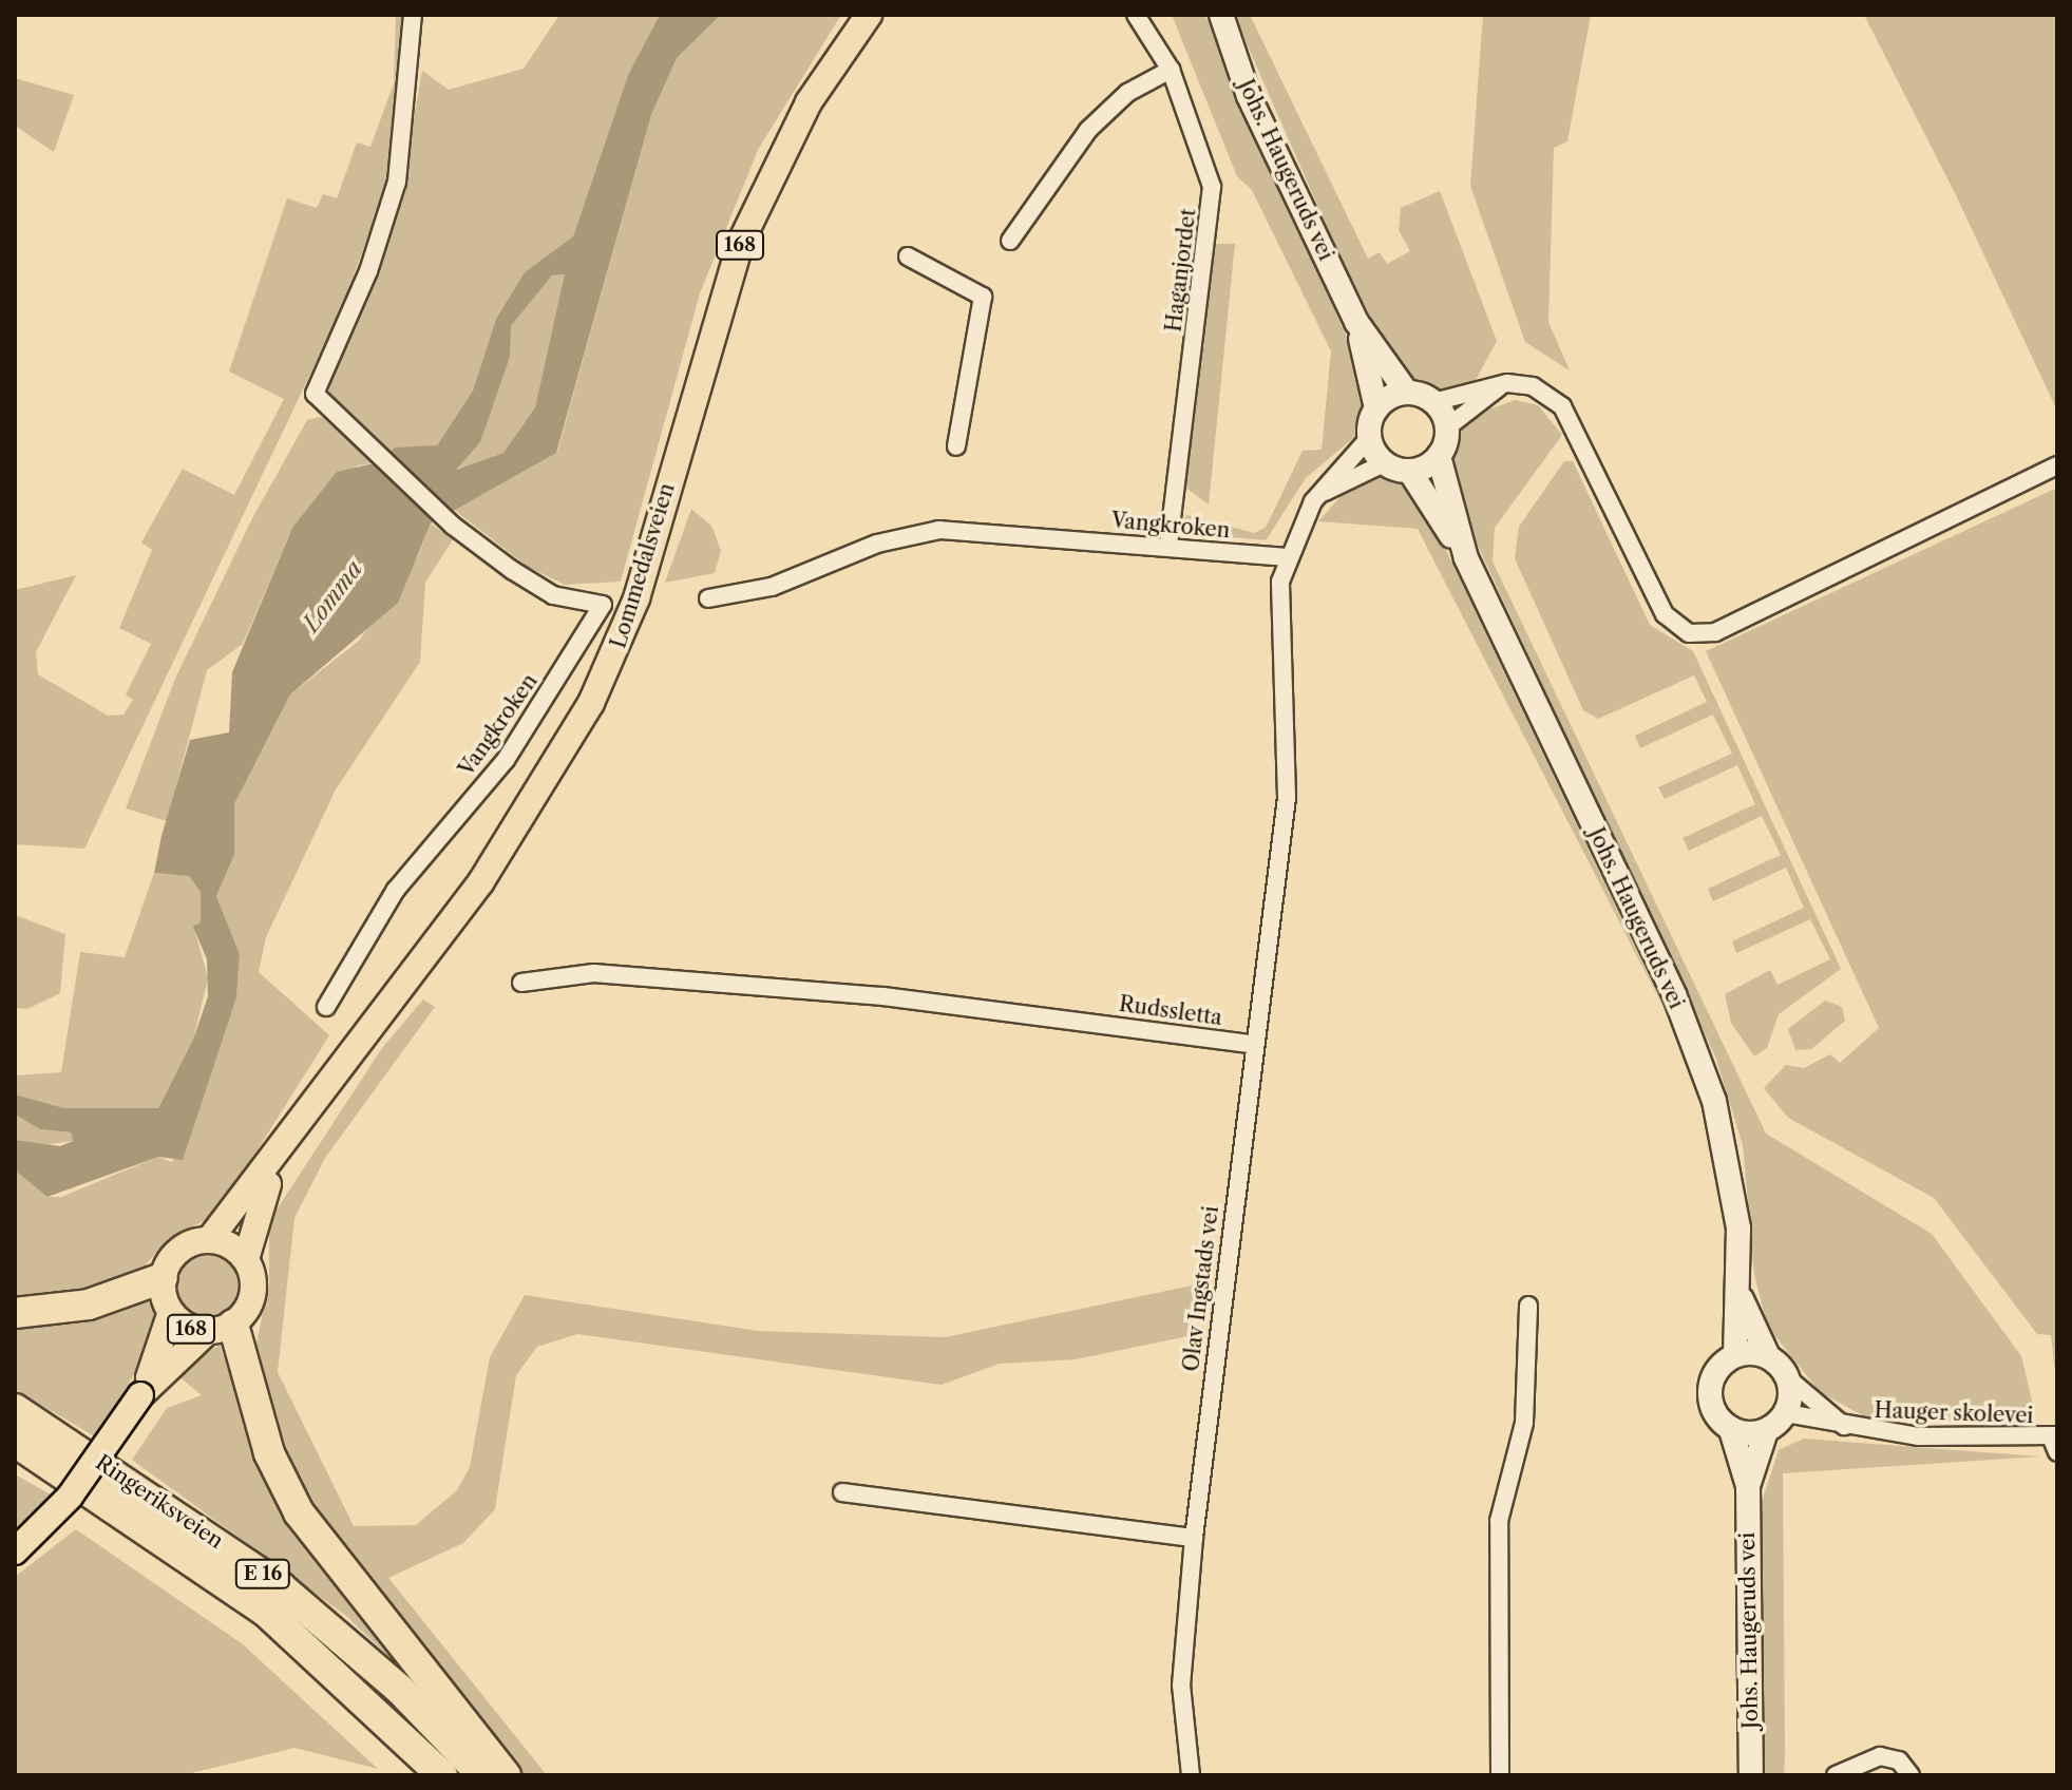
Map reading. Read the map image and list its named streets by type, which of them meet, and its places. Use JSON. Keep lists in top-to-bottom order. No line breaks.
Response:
{"streets":{"highway":["Ringeriksveien","E 16"],"main road":["Johs. Haugeruds vei","168","Lommedalsveien"],"street":["Haganjordet","Vangkroken","Rudssletta","Olav Ingstads vei","Hauger skolevei"]},"crossings":[["Johs. Haugeruds vei","Hauger skolevei"],["168","Lommedalsveien"],["168","E 16"],["Haganjordet","Vangkroken"],["Lommedalsveien","E 16"],["Rudssletta","Olav Ingstads vei"],["Ringeriksveien","E 16"]],"water":["Lomma"]}
